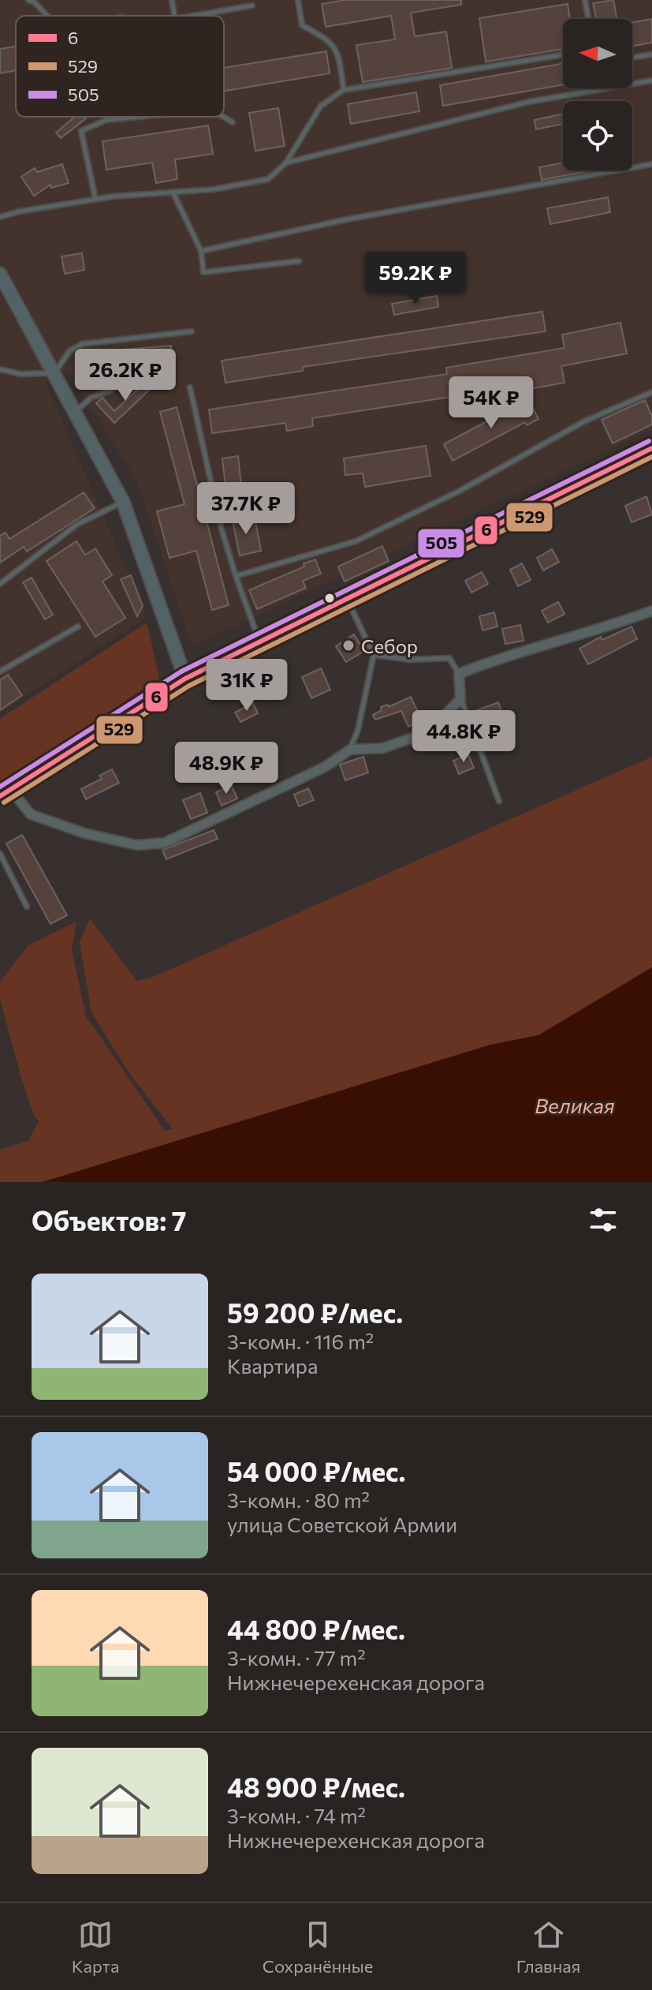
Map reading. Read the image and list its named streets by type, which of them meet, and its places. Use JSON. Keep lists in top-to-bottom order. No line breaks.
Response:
{"water":["Великая"],"places":["Себор"],"lines":["transit line 505","transit line 6","transit line 529"],"legend":["6","529","505"],"north":"left","page":{"price":["59.2K ₽","26.2K ₽","54K ₽","37.7K ₽","31K ₽","44.8K ₽","48.9K ₽"],"heading":"Объектов: 7","list":[{"name":"59 200 ₽/мес.","note":"3-комн. · 116 m² · Квартира"},{"name":"54 000 ₽/мес.","note":"3-комн. · 80 m² · улица Советской Армии"},{"name":"44 800 ₽/мес.","note":"3-комн. · 77 m² · Нижнечерехенская дорога"},{"name":"48 900 ₽/мес.","note":"3-комн. · 74 m² · Нижнечерехенская дорога"}],"tabs":["Карта","Сохранённые","Главная"]}}
